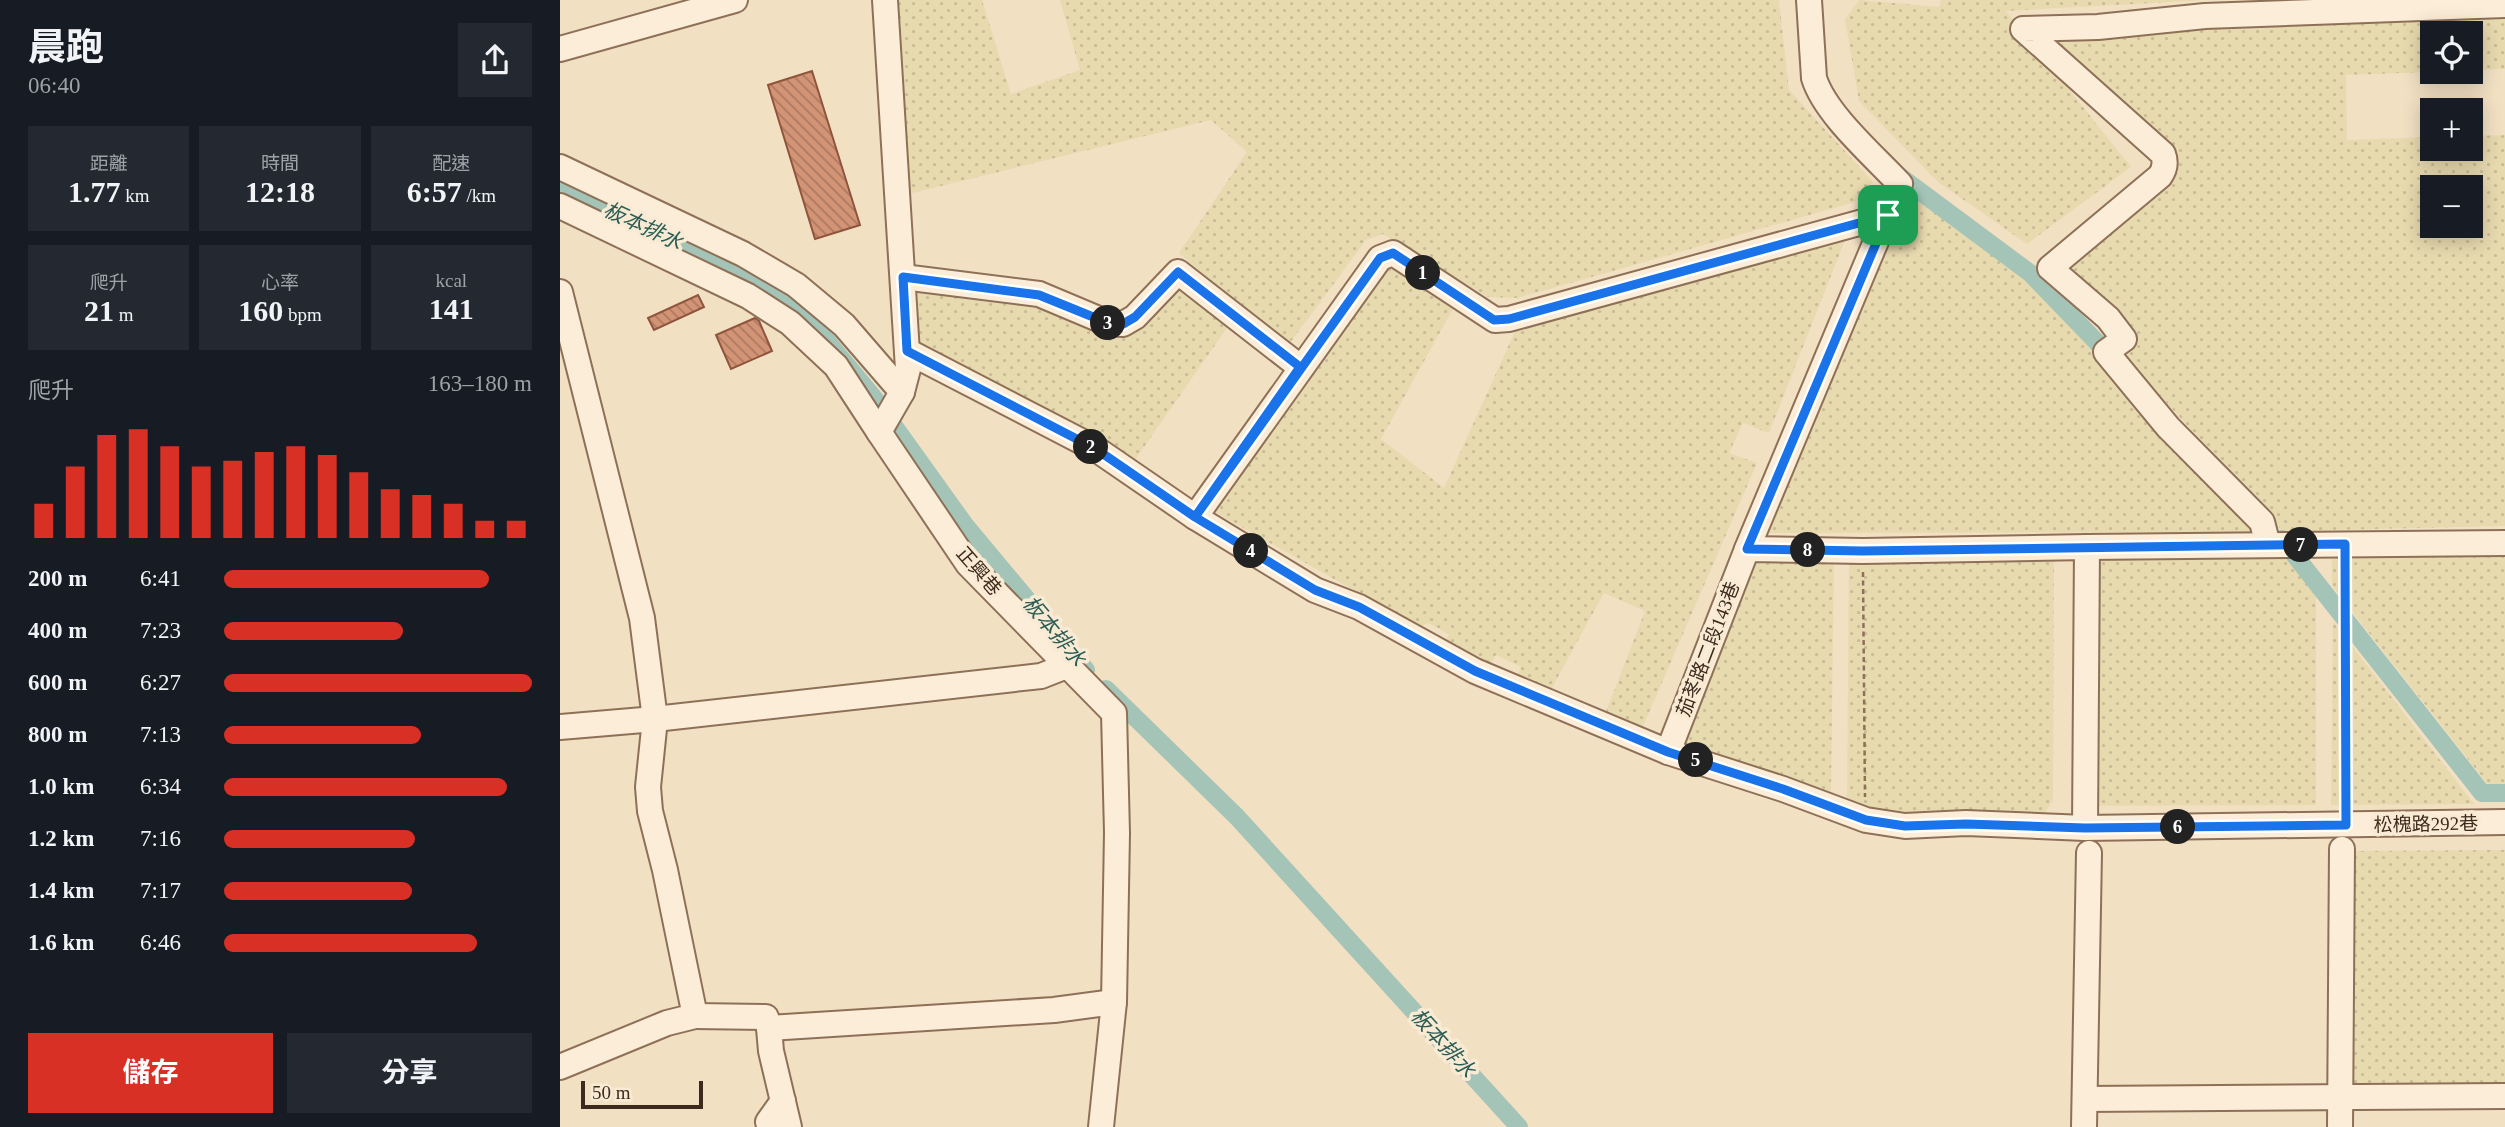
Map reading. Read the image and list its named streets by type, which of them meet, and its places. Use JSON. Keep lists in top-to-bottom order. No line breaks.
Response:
{"streets":{"street":["正興巷","茄苳路二段143巷","松槐路292巷"]},"crossings":[["茄苳路二段143巷","松槐路292巷"]],"water":["板本排水"],"scale_bar":"50 m","page":{"heading":["晨跑","06:40"],"map_buttons":["+","−"],"stats":[["距離","1.77 km"],["時間","12:18"],["配速","6:57 /km"],["爬升","21 m"],["心率","160 bpm"],["kcal","141"]],"pins":["1","3","2","7","8","4","5","6"],"chart":["爬升","163–180 m"],"list":[{"name":"200 m","note":"6:41"},{"name":"400 m","note":"7:23"},{"name":"600 m","note":"6:27"},{"name":"800 m","note":"7:13"},{"name":"1.0 km","note":"6:34"},{"name":"1.2 km","note":"7:16"},{"name":"1.4 km","note":"7:17"},{"name":"1.6 km","note":"6:46"}],"buttons":["儲存","分享"],"scale":"50 m"}}
